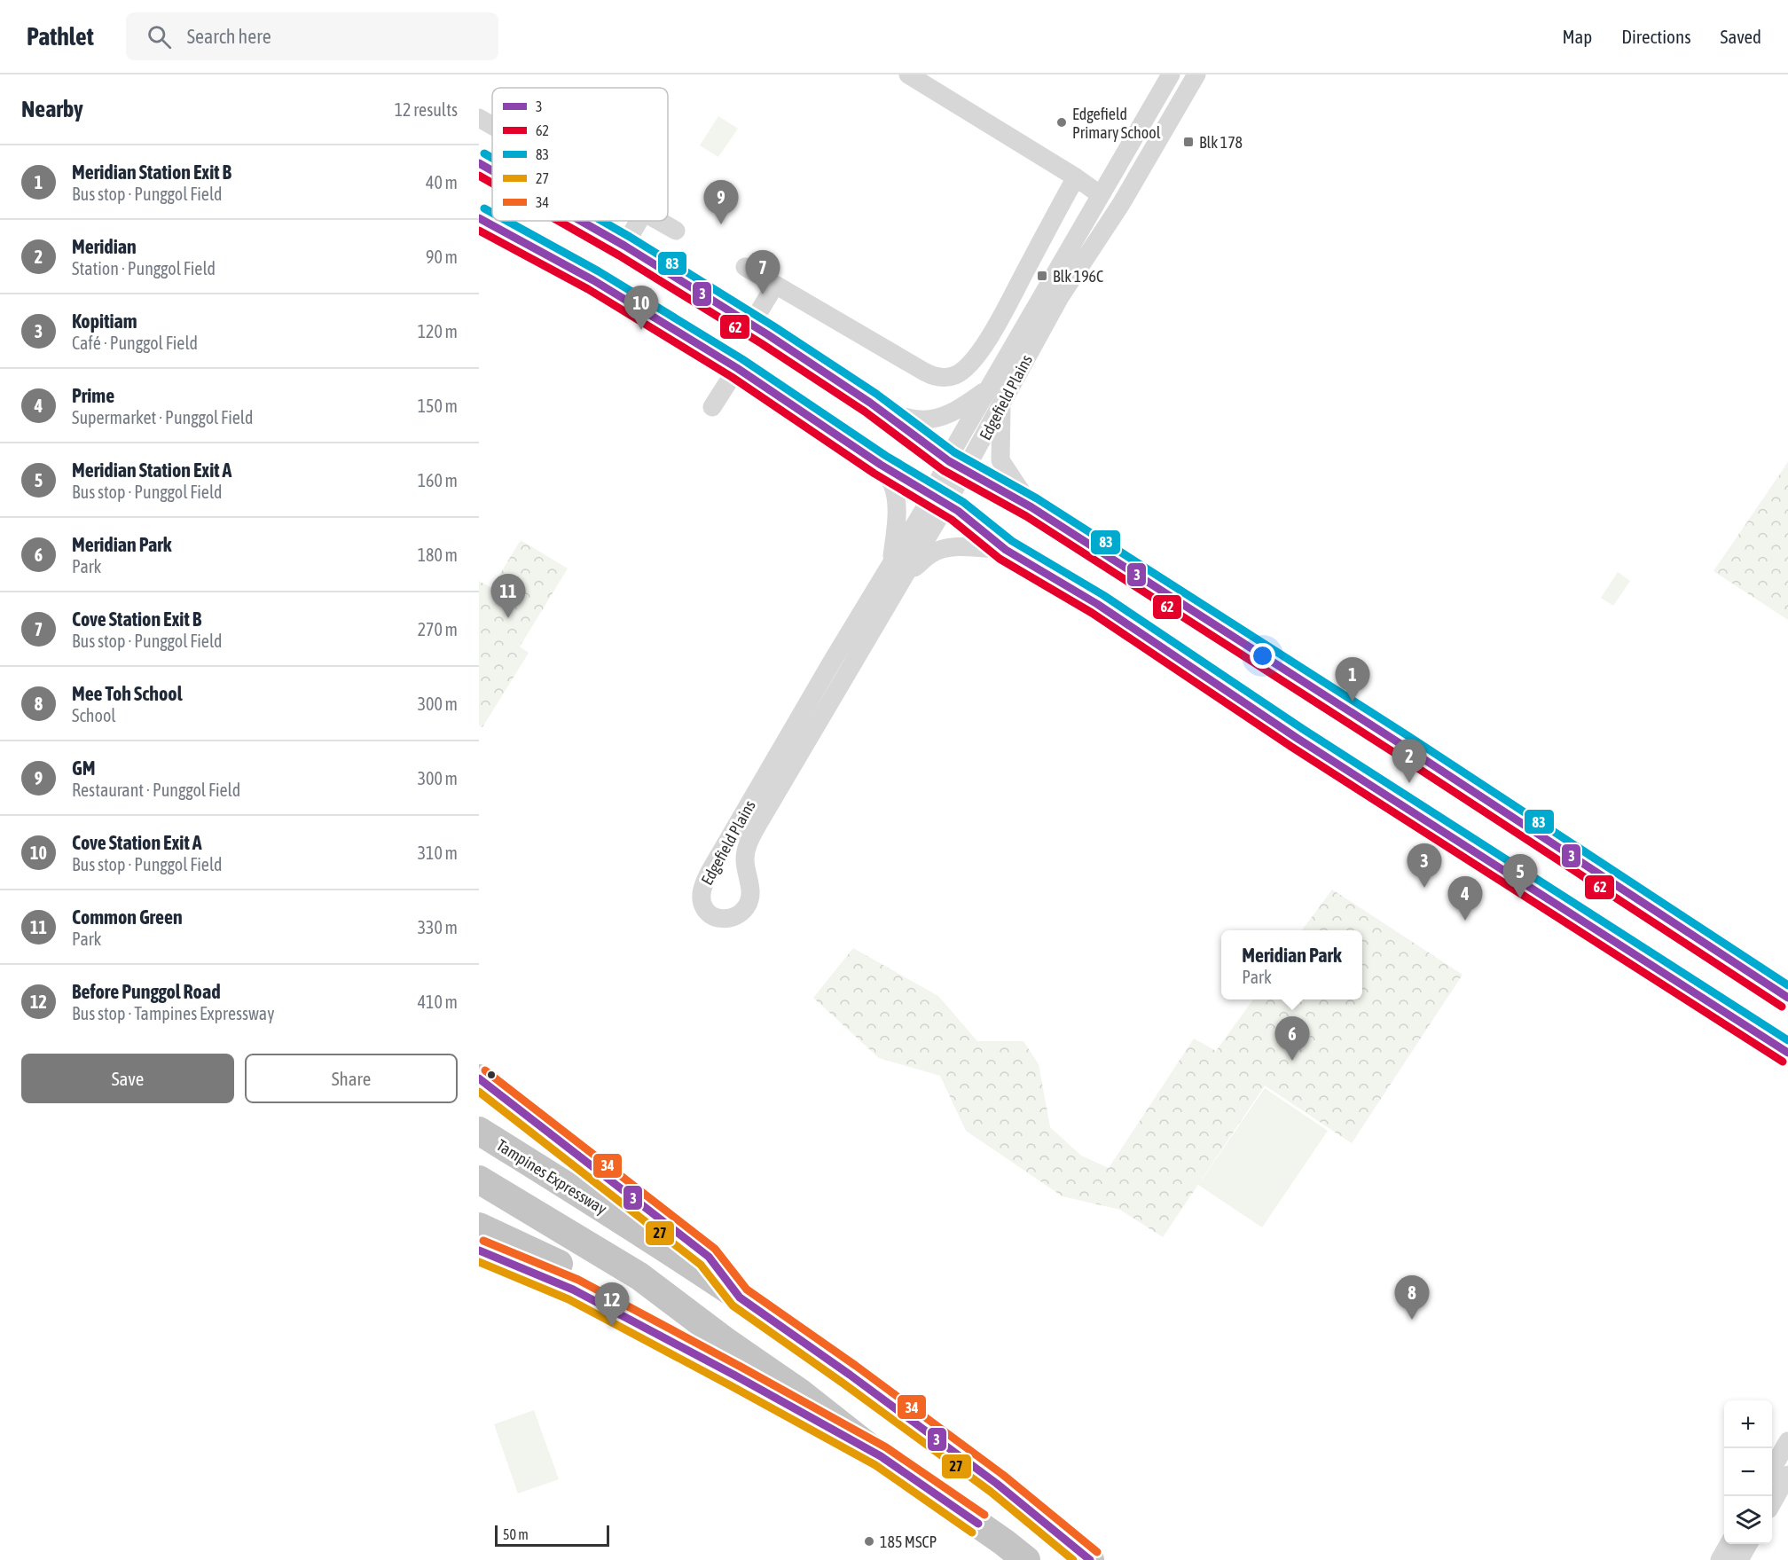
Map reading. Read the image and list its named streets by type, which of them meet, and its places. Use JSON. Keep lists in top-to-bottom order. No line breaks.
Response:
{"streets":{"highway":["Tampines Expressway"],"street":["Edgefield Plains"]},"places":{"other":["Edgefield Primary School","185 MSCP"],"transit":["Blk 178","Blk 196C"]},"lines":["transit line 83","transit line 3","transit line 62","transit line 34","transit line 27"],"legend":["3","62","83","27","34"],"scale_bar":"50 m","page":{"header":"Pathlet","search":"Search here","nav":["Map","Directions","Saved"],"heading":["Nearby","12 results"],"list":[{"mark":"1","name":"Meridian Station Exit B","note":"Bus stop · Punggol Field","value":"40 m"},{"mark":"2","name":"Meridian","note":"Station · Punggol Field","value":"90 m"},{"mark":"3","name":"Kopitiam","note":"Café · Punggol Field","value":"120 m"},{"mark":"4","name":"Prime","note":"Supermarket · Punggol Field","value":"150 m"},{"mark":"5","name":"Meridian Station Exit A","note":"Bus stop · Punggol Field","value":"160 m"},{"mark":"6","name":"Meridian Park","note":"Park","value":"180 m"},{"mark":"7","name":"Cove Station Exit B","note":"Bus stop · Punggol Field","value":"270 m"},{"mark":"8","name":"Mee Toh School","note":"School","value":"300 m"},{"mark":"9","name":"GM","note":"Restaurant · Punggol Field","value":"300 m"},{"mark":"10","name":"Cove Station Exit A","note":"Bus stop · Punggol Field","value":"310 m"},{"mark":"11","name":"Common Green","note":"Park","value":"330 m"},{"mark":"12","name":"Before Punggol Road","note":"Bus stop · Tampines Expressway","value":"410 m"}],"pins":["9","7","10","11","1","2","3","5","4","6","8","12"],"popup":["Meridian Park","Park"],"buttons":["Save","Share"],"map_buttons":["+","−"],"scale":"50 m"}}
